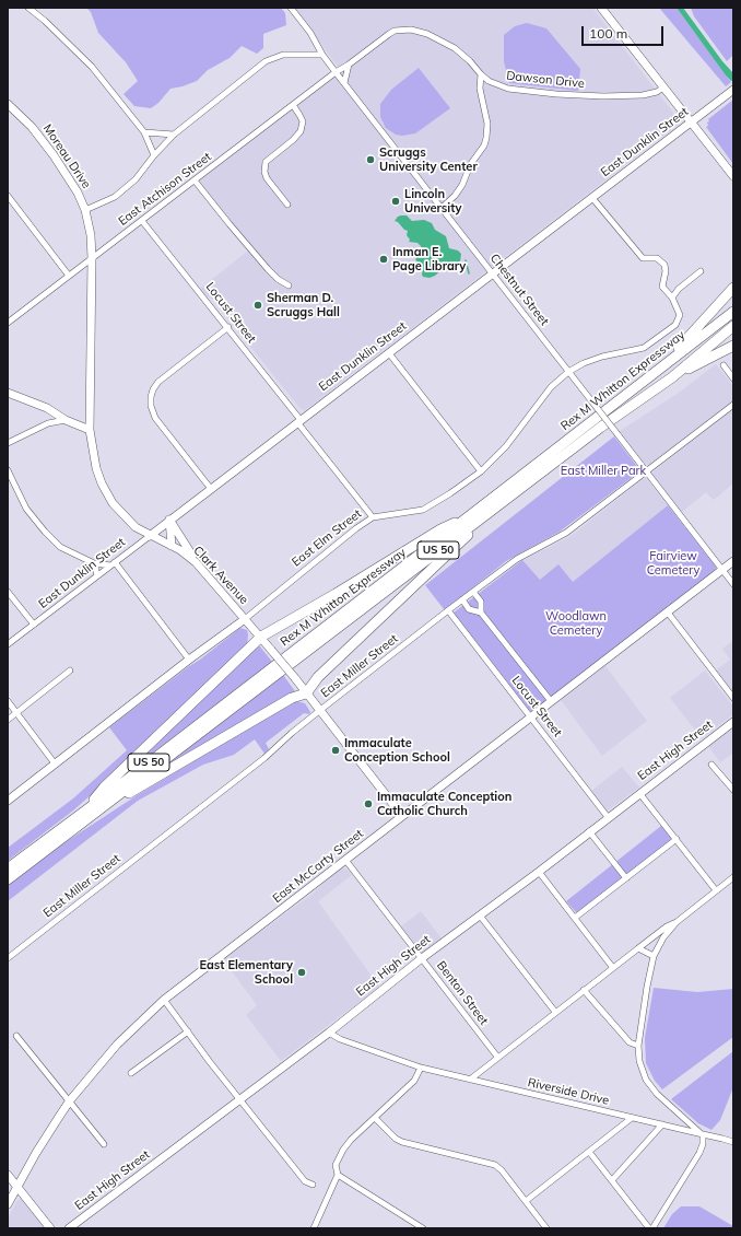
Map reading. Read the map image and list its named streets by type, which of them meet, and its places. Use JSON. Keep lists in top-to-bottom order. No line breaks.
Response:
{"streets":{"highway":["Rex M Whitton Expressway","US 50"],"main road":["East Dunklin Street","Moreau Drive","East Elm Street","Clark Avenue","East High Street","East McCarty Street"],"street":["Dawson Drive","East Atchison Street","Chestnut Street","Locust Street","East Miller Street","Benton Street","Riverside Drive"]},"crossings":[["Dawson Drive","East Atchison Street"],["Dawson Drive","Chestnut Street"],["East Dunklin Street","Chestnut Street"],["East Dunklin Street","Locust Street"],["East Dunklin Street","Clark Avenue"],["Moreau Drive","East Atchison Street"],["Moreau Drive","Clark Avenue"],["East Atchison Street","Chestnut Street"],["East Atchison Street","Locust Street"],["East Atchison Street","Clark Avenue"],["Chestnut Street","East Elm Street"],["Chestnut Street","East Miller Street"],["Chestnut Street","East McCarty Street"],["Locust Street","East Elm Street"],["Locust Street","East Miller Street"],["Locust Street","East High Street"],["Locust Street","East McCarty Street"],["East Elm Street","Clark Avenue"],["Clark Avenue","East Miller Street"],["Clark Avenue","East McCarty Street"],["East High Street","Benton Street"],["East High Street","Riverside Drive"],["East McCarty Street","Benton Street"]],"parks":["East Miller Park","Fairview Cemetery","Woodlawn Cemetery"],"places":["Scruggs University Center","Lincoln University","Inman E. Page Library","Sherman D. Scruggs Hall","Immaculate Conception School","Immaculate Conception Catholic Church","East Elementary School"],"scale_bar":"100 m"}
